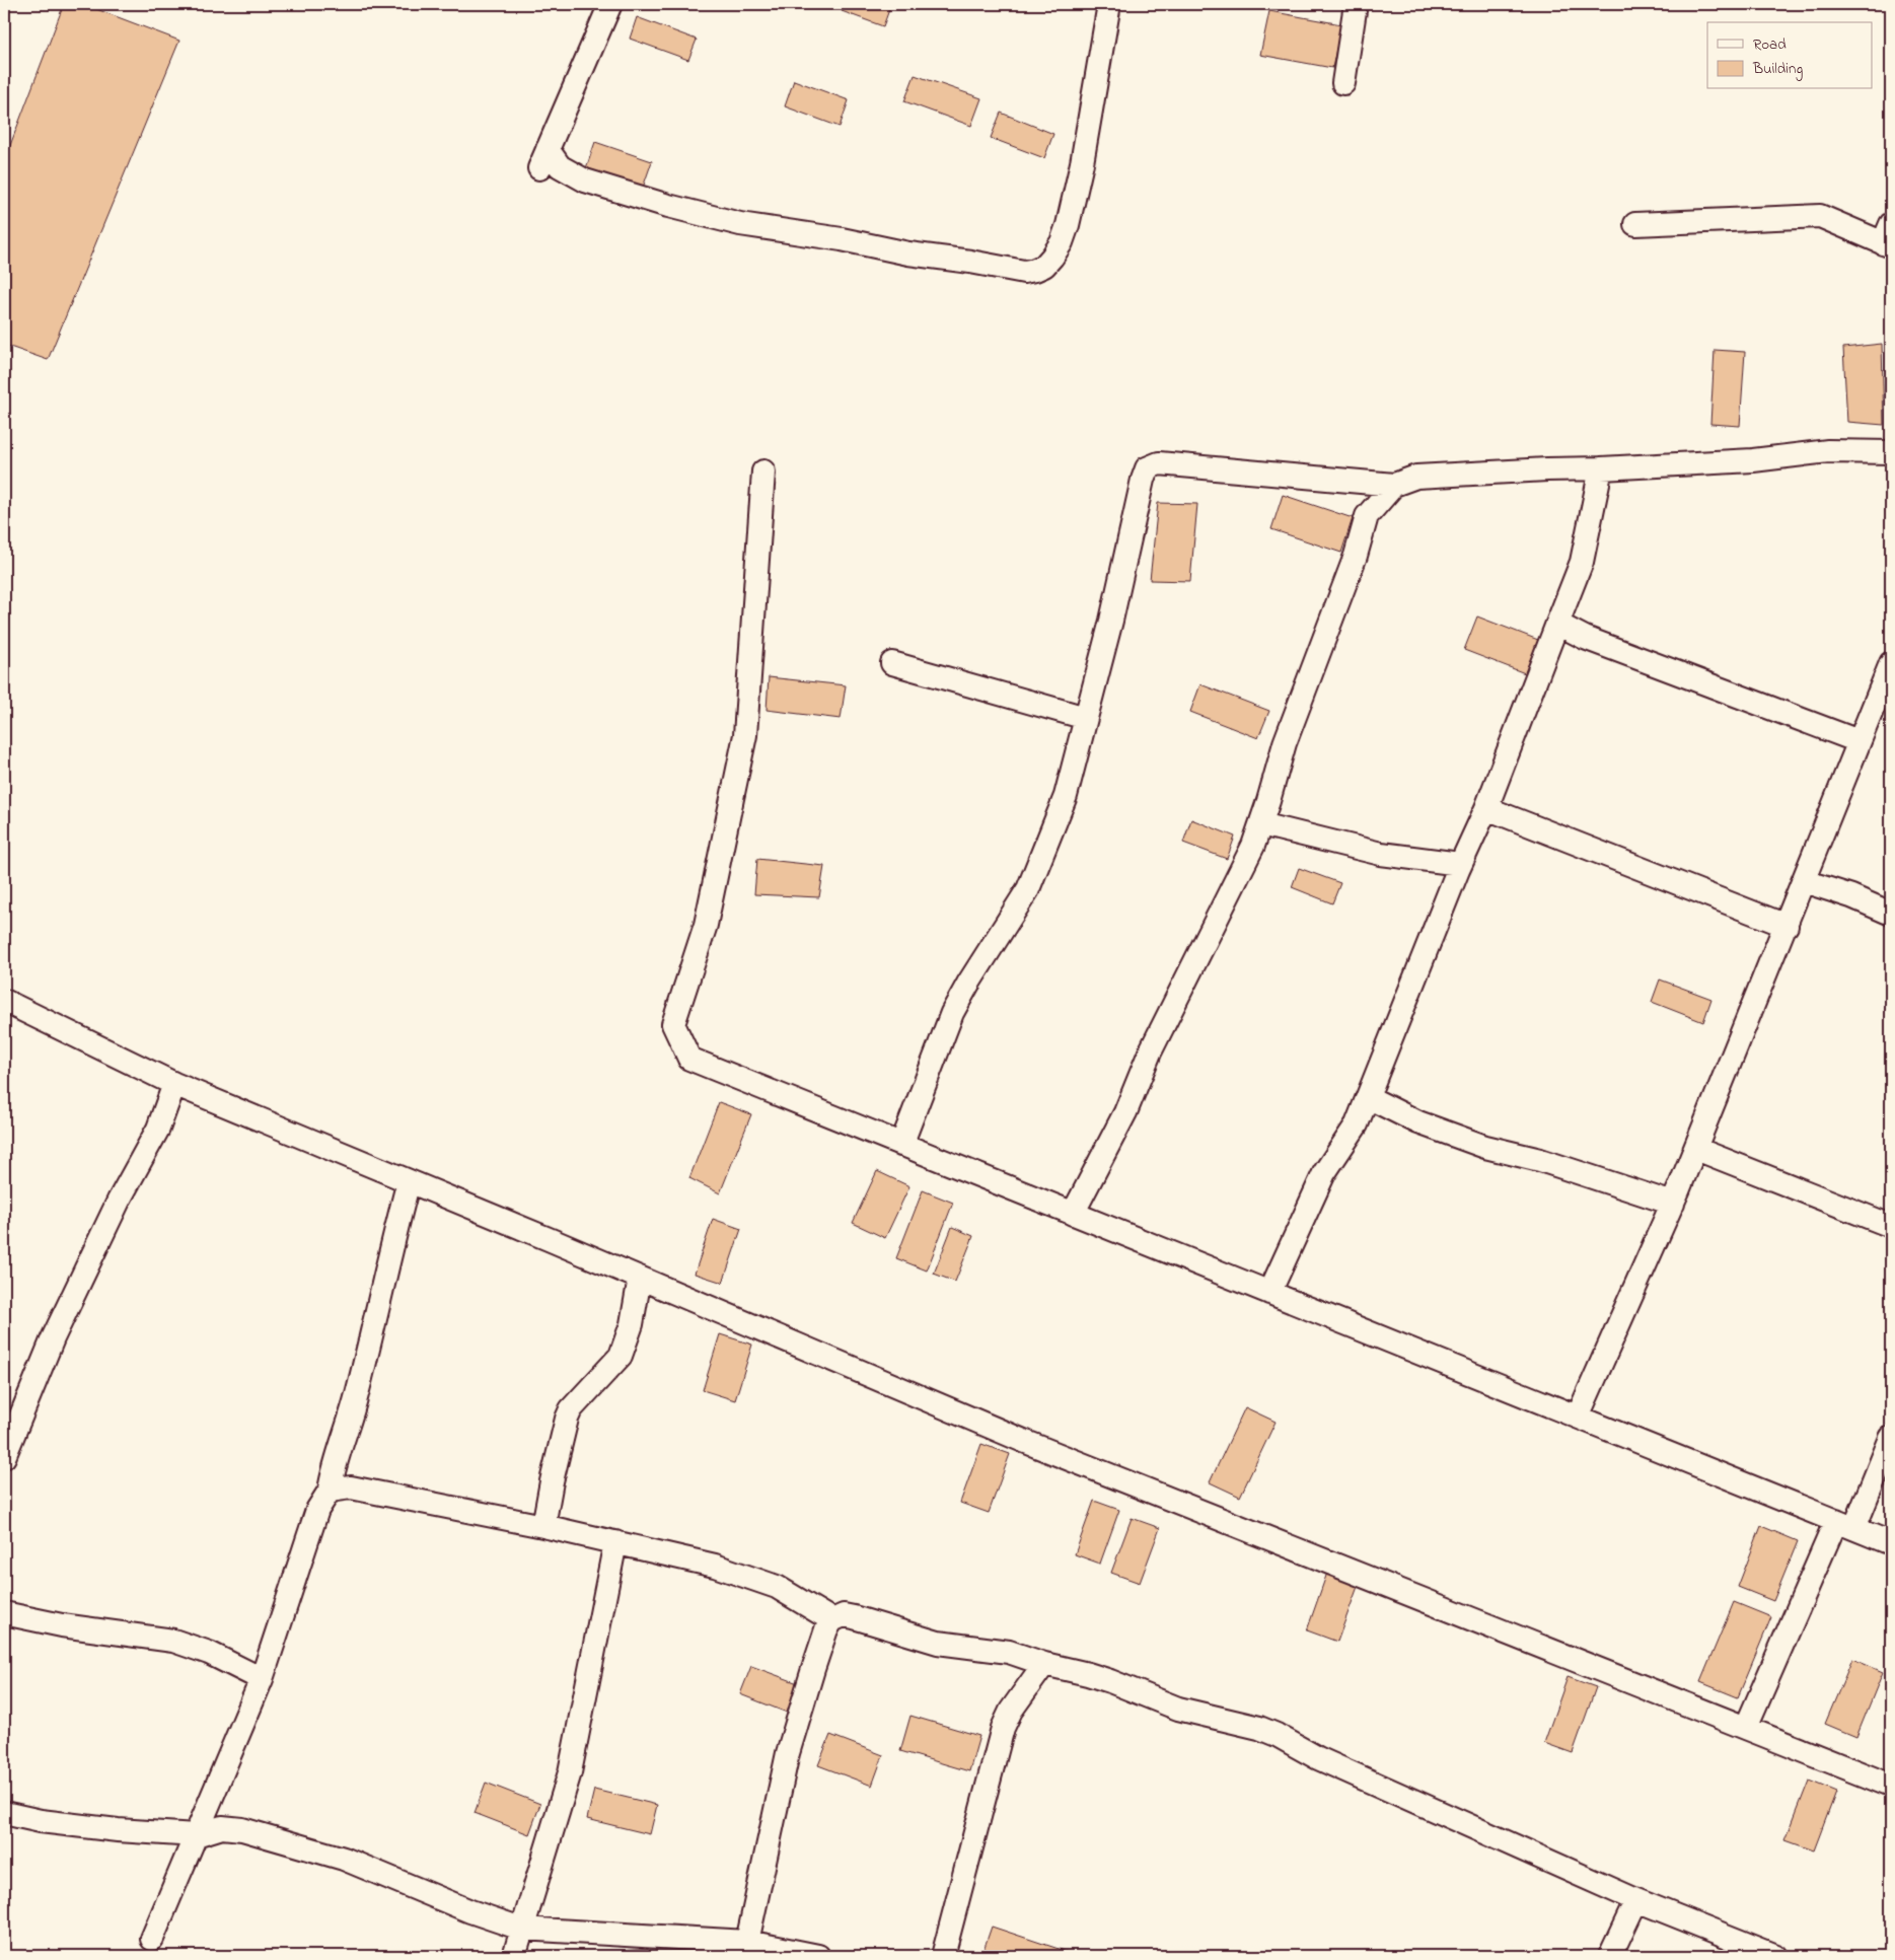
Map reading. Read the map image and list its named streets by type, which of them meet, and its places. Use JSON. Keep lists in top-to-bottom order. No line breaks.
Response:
{"legend":["Road","Building"]}
